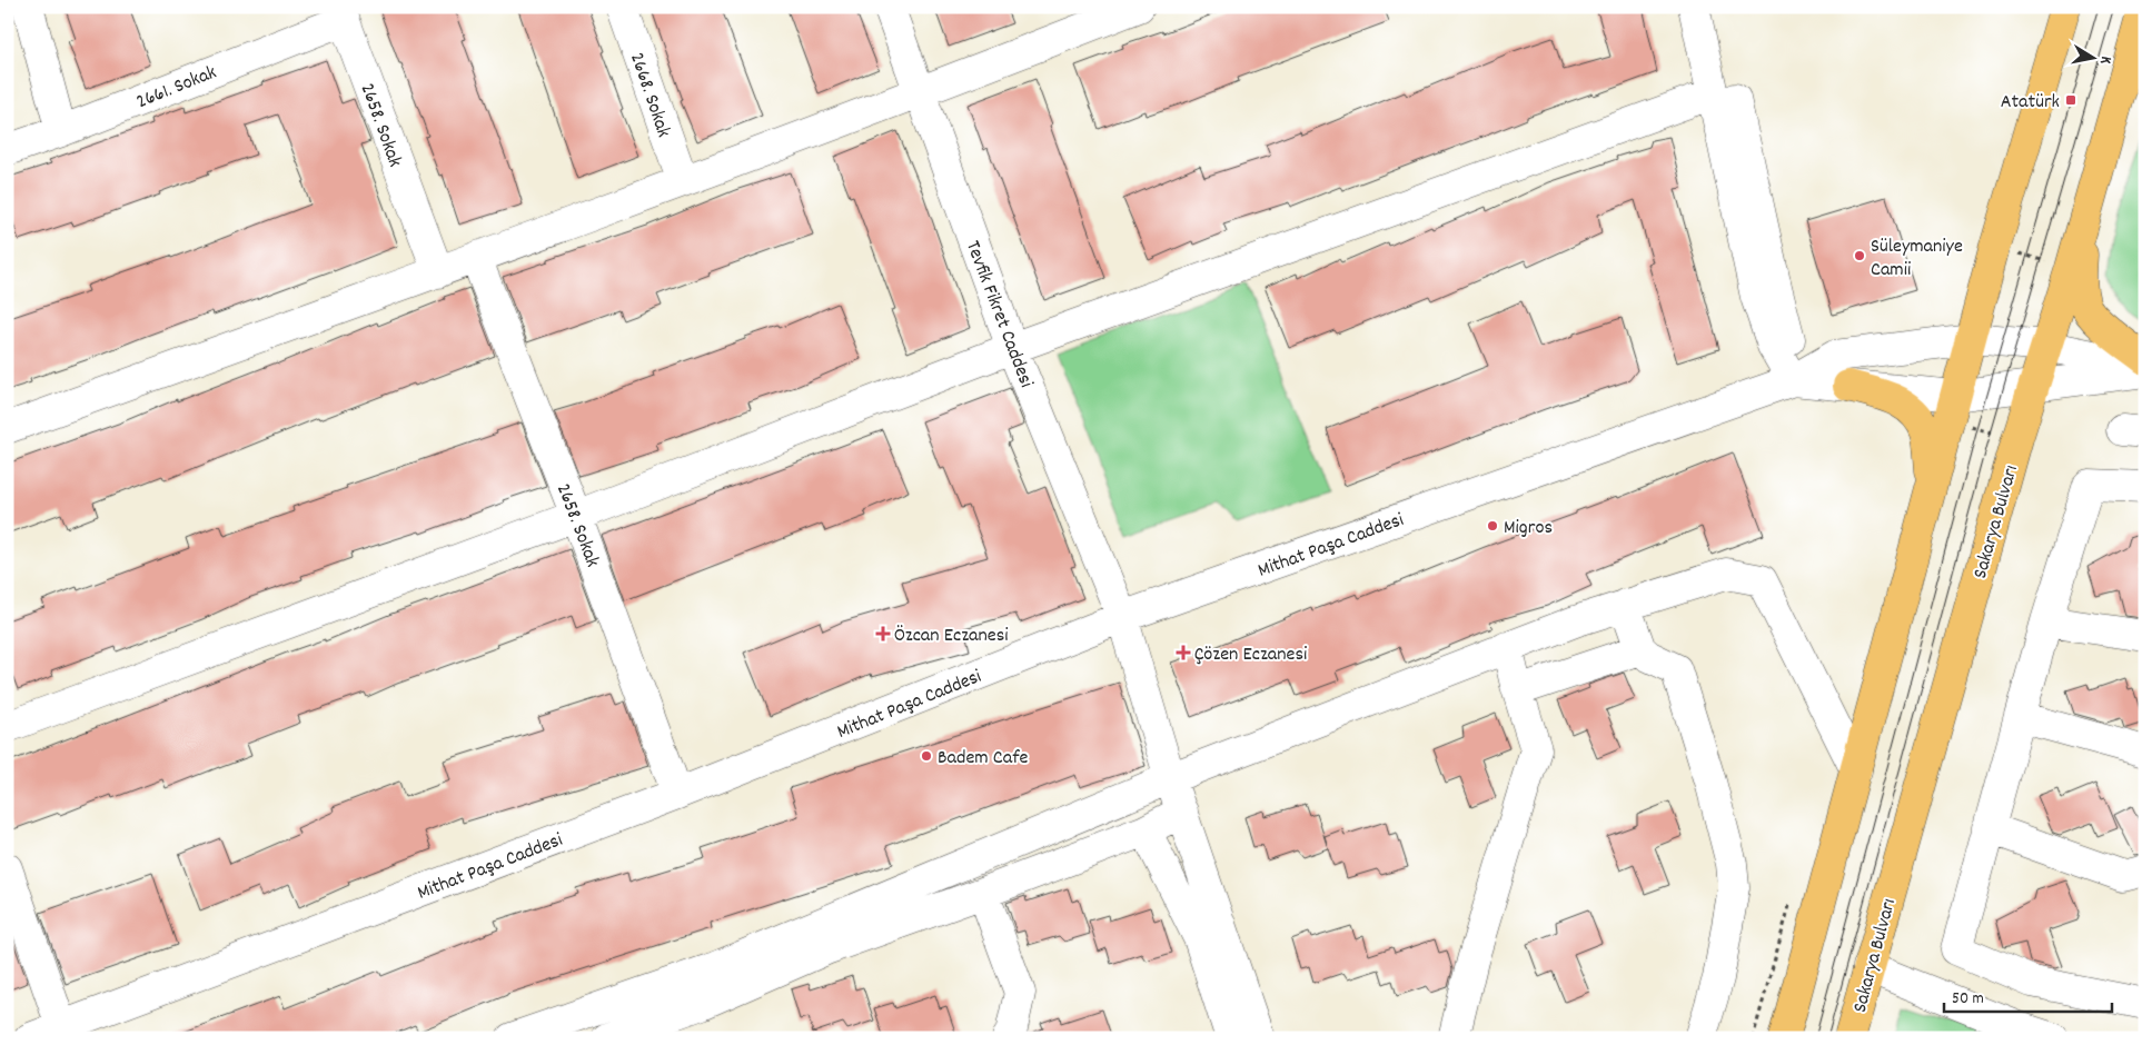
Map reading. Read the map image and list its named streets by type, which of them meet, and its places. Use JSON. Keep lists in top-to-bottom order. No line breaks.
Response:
{"streets":{"main road":["Sakarya Bulvarı"],"street":["2661. Sokak","2668. Sokak","2658. Sokak","Tevfik Fikret Caddesi","Mithat Paşa Caddesi"]},"crossings":[["2661. Sokak","2658. Sokak"],["2658. Sokak","Mithat Paşa Caddesi"],["Tevfik Fikret Caddesi","Mithat Paşa Caddesi"]],"places":{"transit":["Atatürk"],"other":["Süleymaniye Camii","Migros","Badem Cafe"],"health":["Özcan Eczanesi","Çözen Eczanesi"]},"scale_bar":"50 m","north":"right"}
